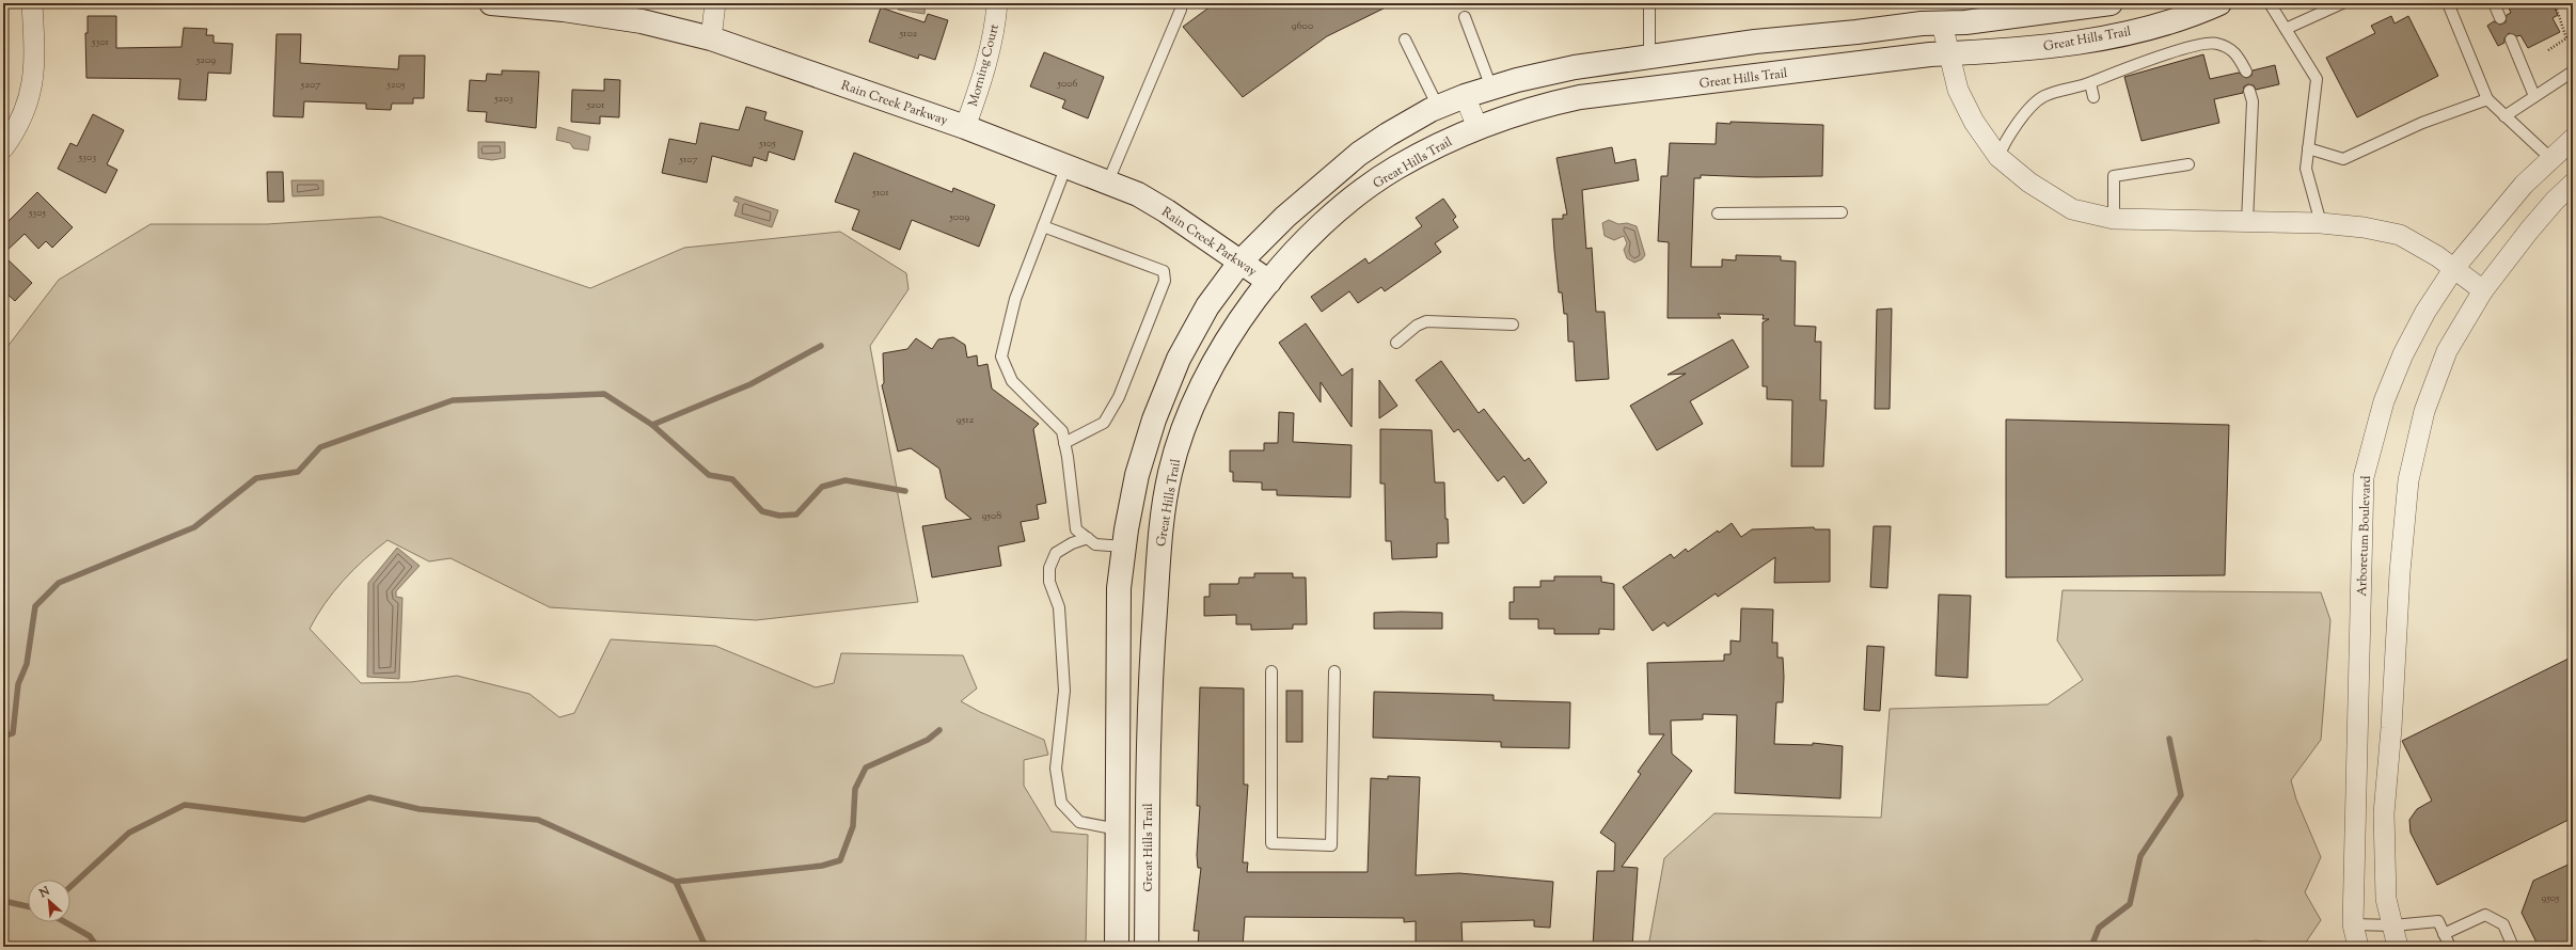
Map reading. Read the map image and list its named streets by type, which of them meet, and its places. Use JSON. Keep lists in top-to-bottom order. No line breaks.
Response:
{"streets":{"street":["Great Hills Trail","Morning Court","Rain Creek Parkway","Arboretum Boulevard"]},"crossings":[["Great Hills Trail","Rain Creek Parkway"],["Morning Court","Rain Creek Parkway"]],"house_numbers":["9600","5102","5301","5209","5006","5207","5205","5203","5201","5105","5303","5107","5101","5305","5009","9512","9508","9505"],"north":"top left"}
